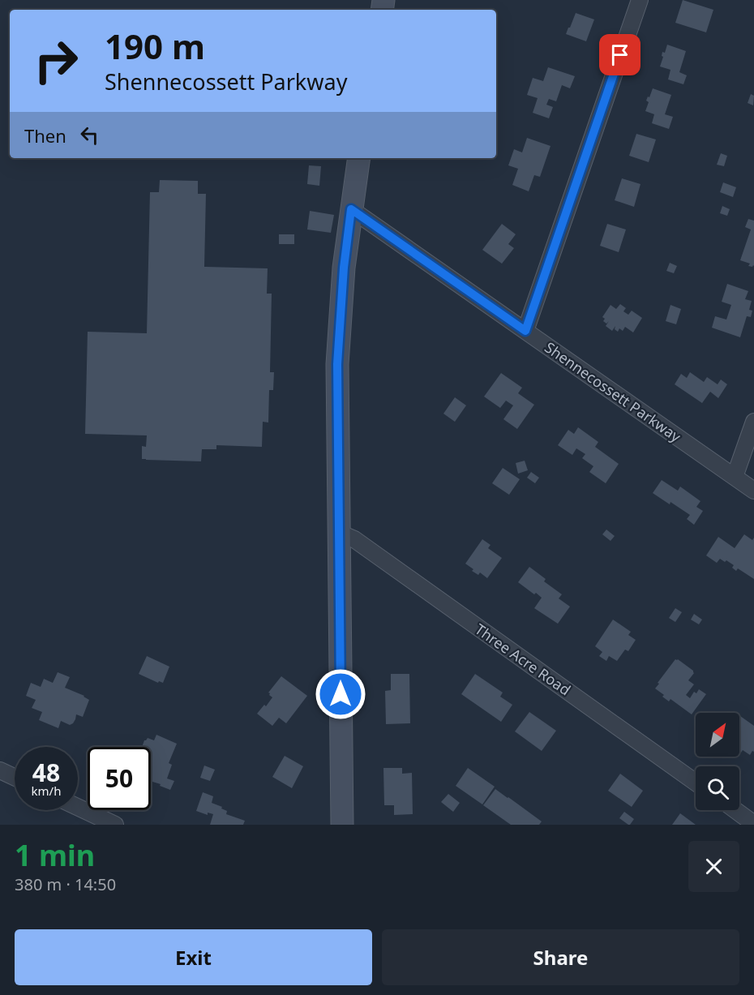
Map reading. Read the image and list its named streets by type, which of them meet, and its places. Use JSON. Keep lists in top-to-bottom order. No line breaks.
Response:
{"streets":{"street":["Shennecossett Parkway","Three Acre Road"]},"north":"top right","page":{"turn":["190 m","Shennecossett Parkway"],"then":"Then","speed":"48 km/h","limit":"50","heading":["1 min","380 m · 14:50"],"buttons":["Exit","Share"]}}
